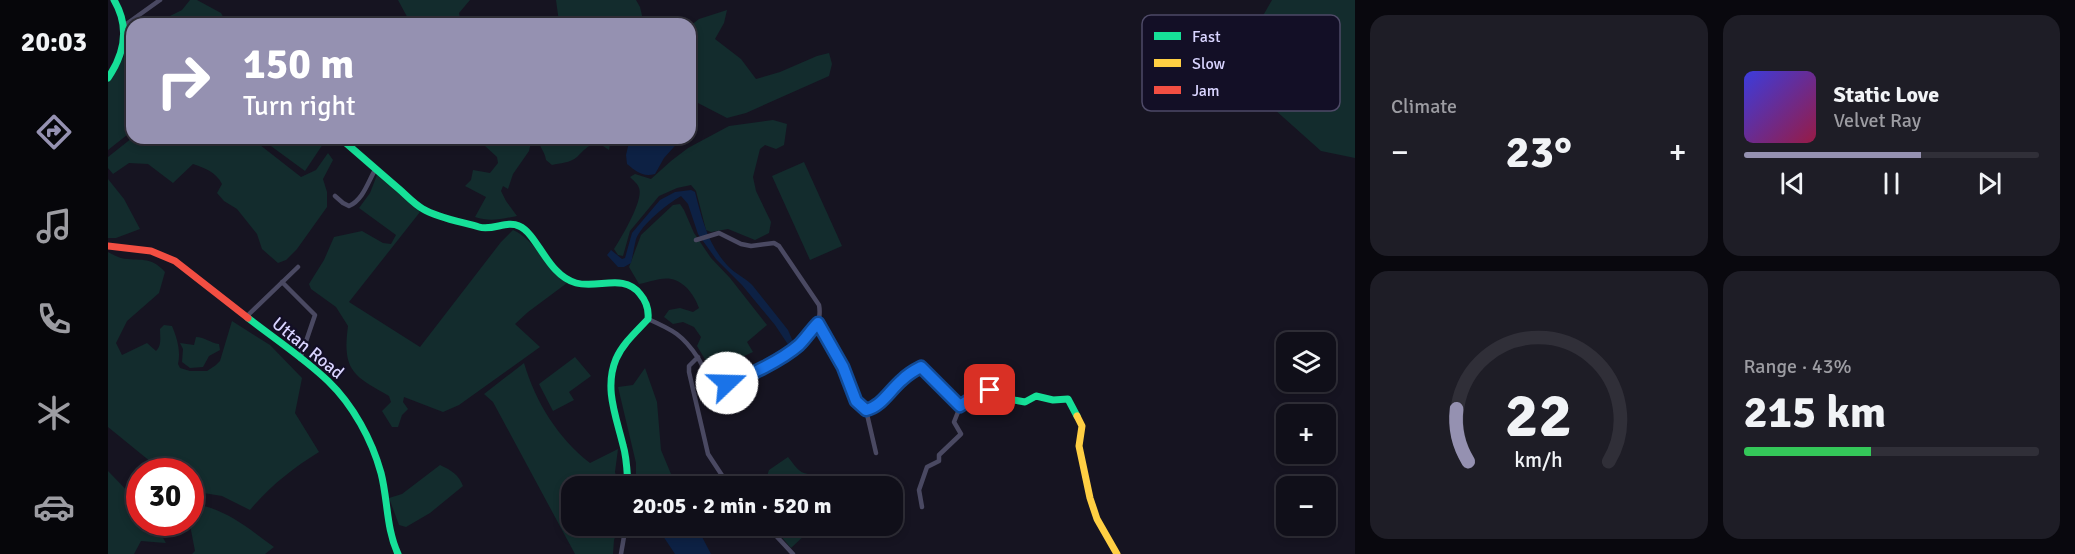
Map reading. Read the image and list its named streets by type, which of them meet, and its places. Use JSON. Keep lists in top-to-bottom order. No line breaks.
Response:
{"streets":{"street":["Uttan Road"]},"legend":["Fast","Slow","Jam"],"page":{"tabs":"20:03","tile":["Climate",["Range · 43%","215 km"]],"turn":["150 m","Turn right"],"song":["Static Love","Velvet Ray"],"heat":["−","23°","+"],"map_buttons":["+","−"],"limit":"30","trip":"20:05 · 2 min · 520 m","gauge":["22","km/h"]}}
